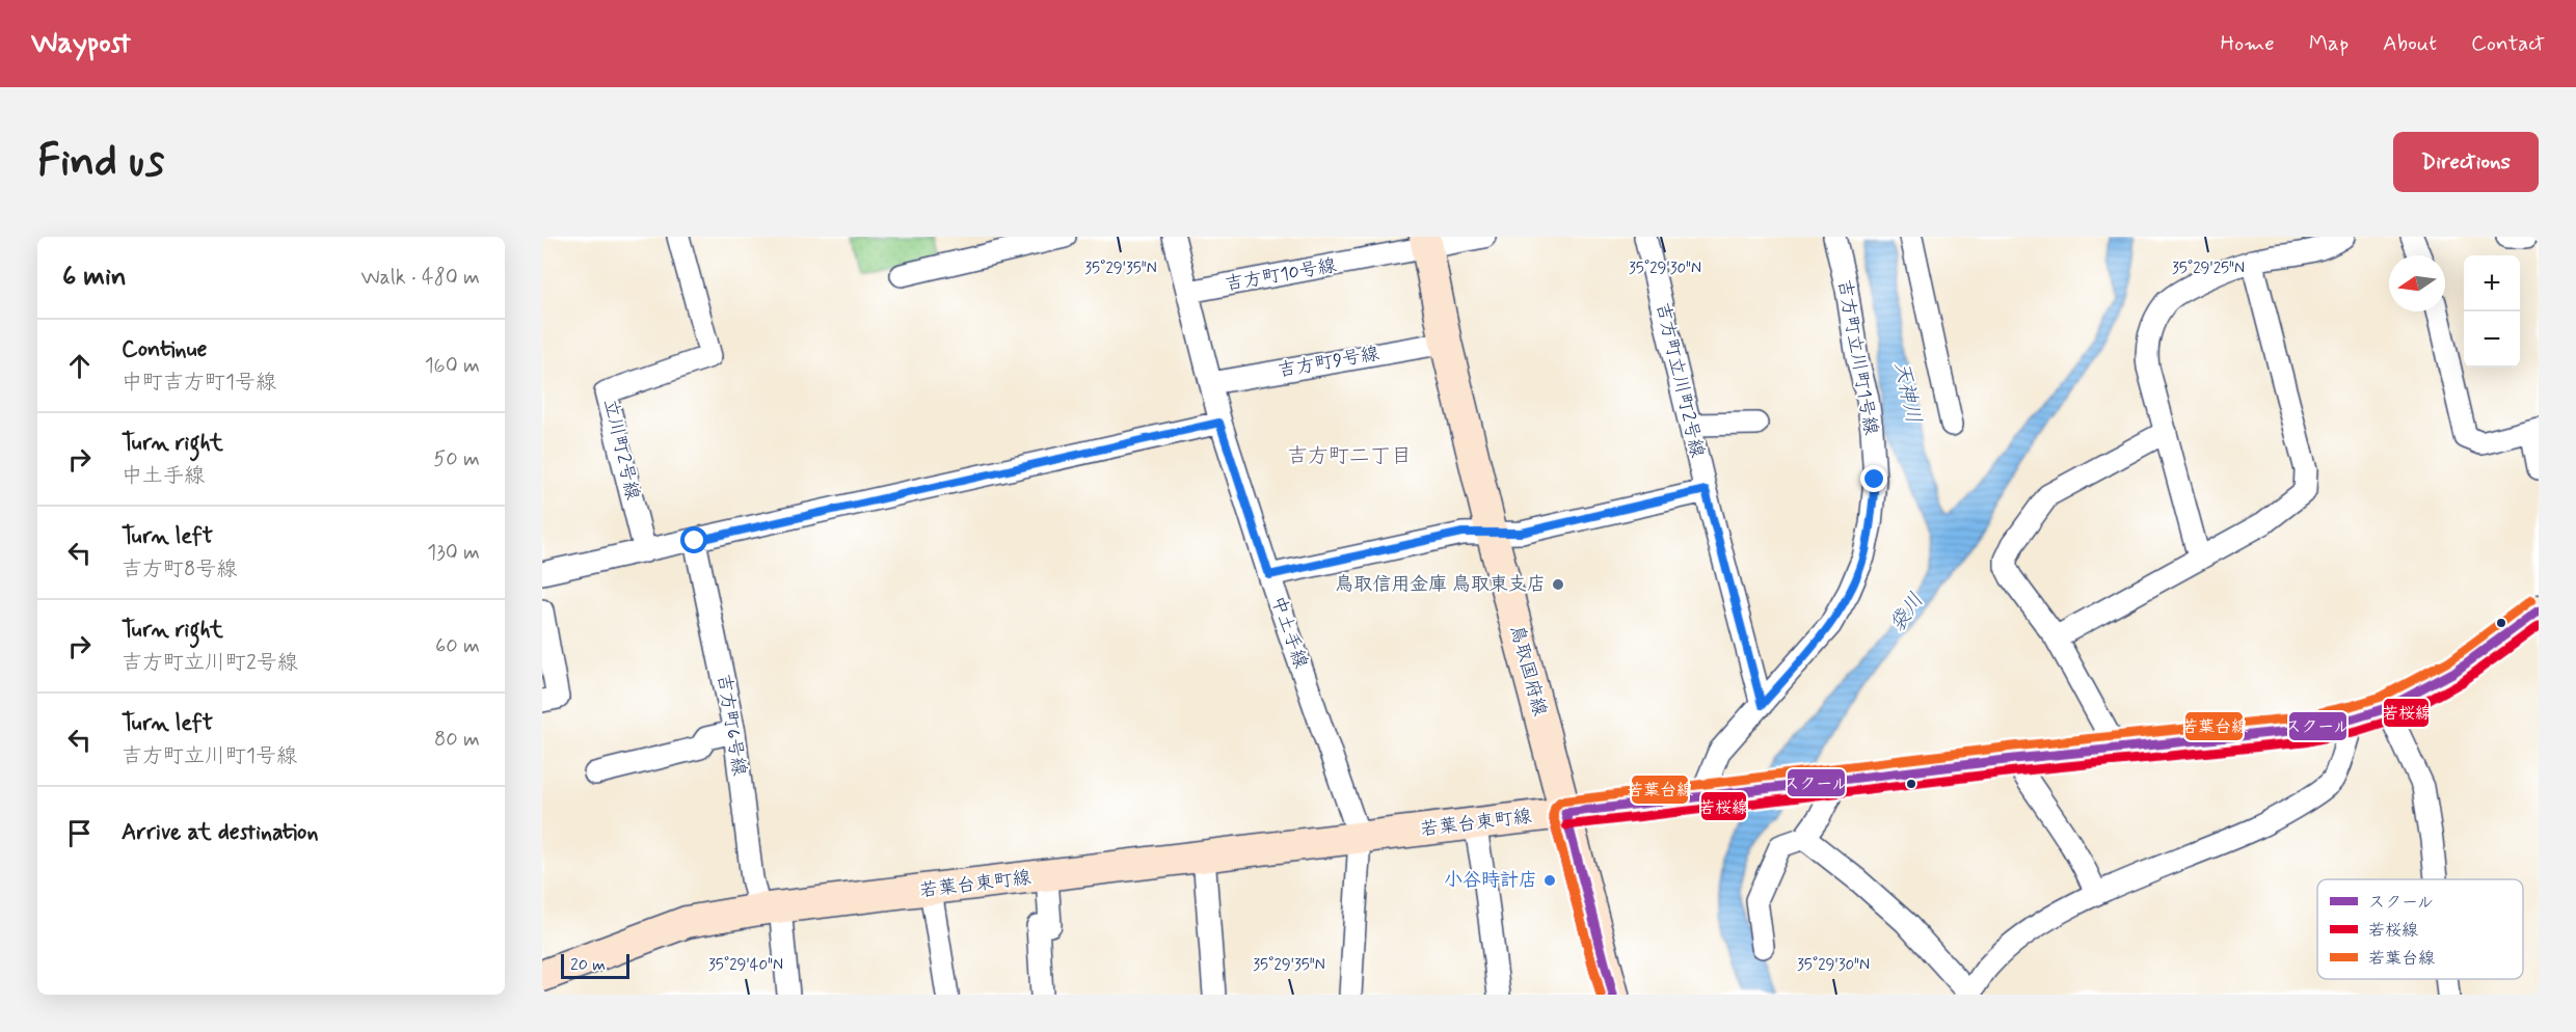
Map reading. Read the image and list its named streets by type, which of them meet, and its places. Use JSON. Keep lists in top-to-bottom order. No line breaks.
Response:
{"streets":{"main road":["鳥取国府線","若葉台東町線"],"street":["吉方町10号線","吉方町立川町1号線","吉方町9号線","吉方町立川町2号線","立川町2号線","中土手線","吉方町6号線"]},"crossings":[["吉方町10号線","中土手線"],["吉方町10号線","鳥取国府線"],["吉方町立川町1号線","吉方町立川町2号線"],["吉方町立川町1号線","若葉台東町線"],["吉方町9号線","中土手線"],["吉方町9号線","鳥取国府線"],["中土手線","若葉台東町線"],["鳥取国府線","若葉台東町線"],["吉方町6号線","若葉台東町線"]],"districts":["吉方町二丁目"],"water":["天神川","袋川"],"places":["鳥取信用金庫 鳥取東支店","小谷時計店"],"lines":["transit line 若葉台線","transit line スクール","transit line 若桜線"],"legend":["スクール","若桜線","若葉台線"],"scale_bar":"20 m","north":"left","page":{"header":"Waypost","nav":["Home","Map","About","Contact"],"buttons":"Directions","title":"Find us","heading":["6 min","Walk · 480 m"],"map_buttons":["+","−"],"list":[["Continue","中町吉方町1号線","160 m"],["Turn right","中土手線","50 m"],["Turn left","吉方町8号線","130 m"],["Turn right","吉方町立川町2号線","60 m"],["Turn left","吉方町立川町1号線","80 m"],"Arrive at destination"],"scale":"20 m"},"coordinates":["35°29'35\"N","35°29'30\"N","35°29'25\"N","35°29'40\"N"]}
